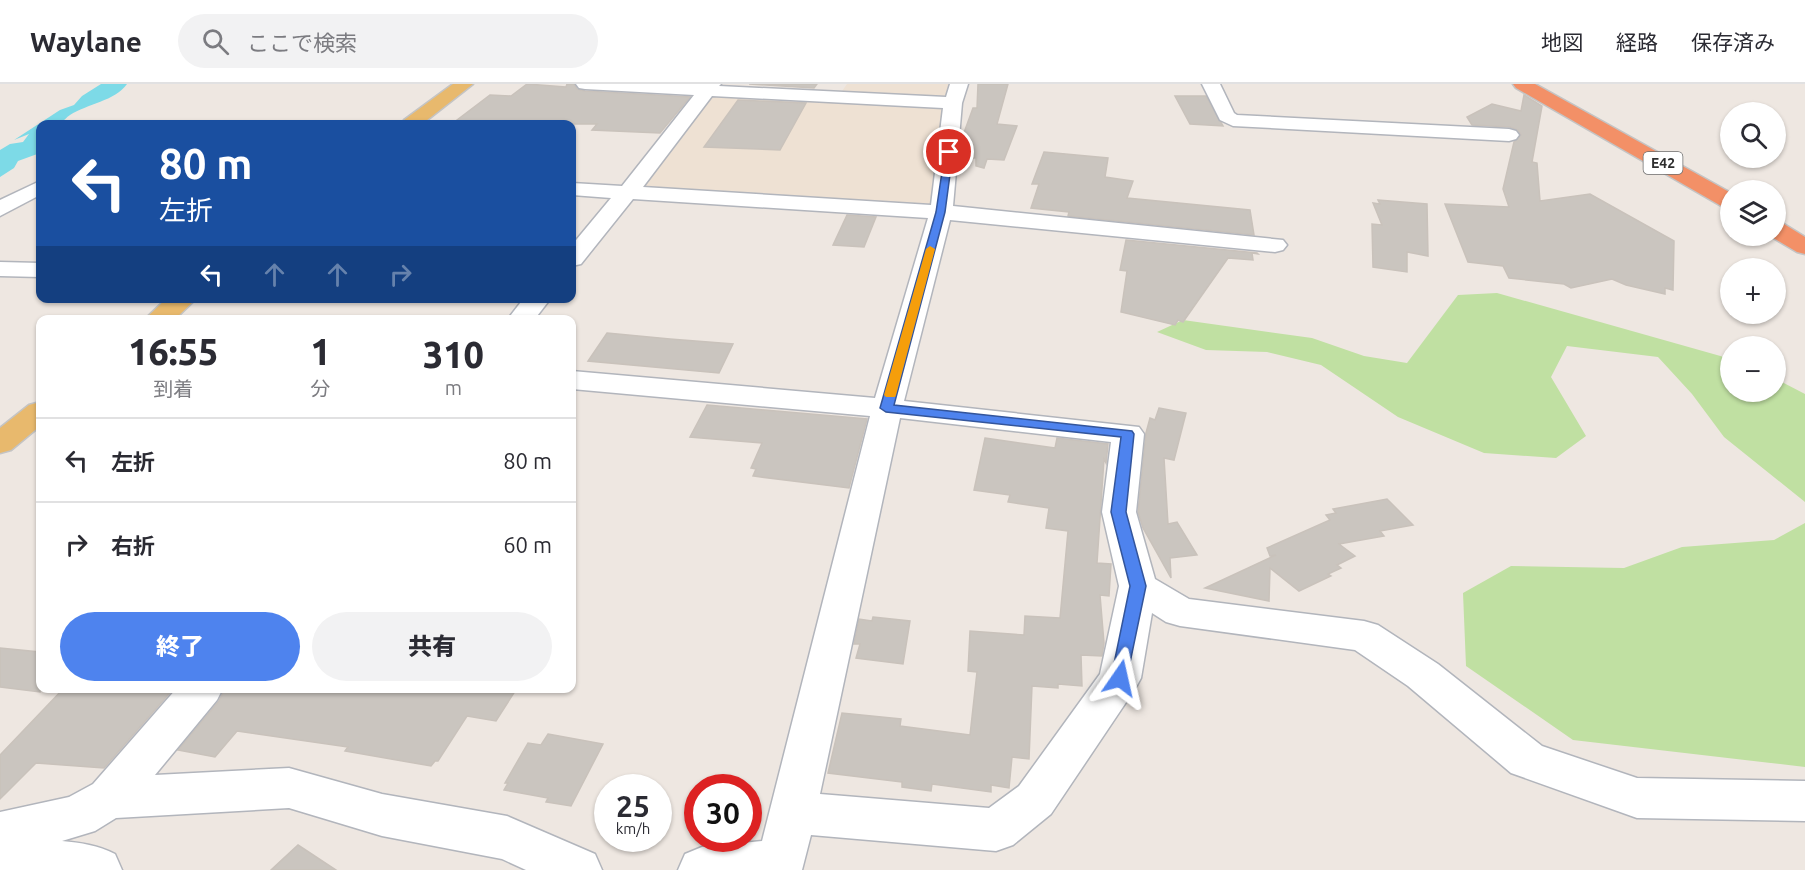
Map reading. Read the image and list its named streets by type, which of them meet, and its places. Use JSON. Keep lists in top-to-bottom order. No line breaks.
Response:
{"streets":{"highway":["E42"]},"page":{"header":"Waylane","search":"ここで検索","nav":["地図","経路","保存済み"],"map_buttons":["+","−"],"turn":["80 m","左折"],"eta":["16:55","到着","1","分","310","m"],"list":[{"name":"左折","value":"80 m"},{"name":"右折","value":"60 m"}],"buttons":["終了","共有"],"speed":"25 km/h","limit":"30"}}
